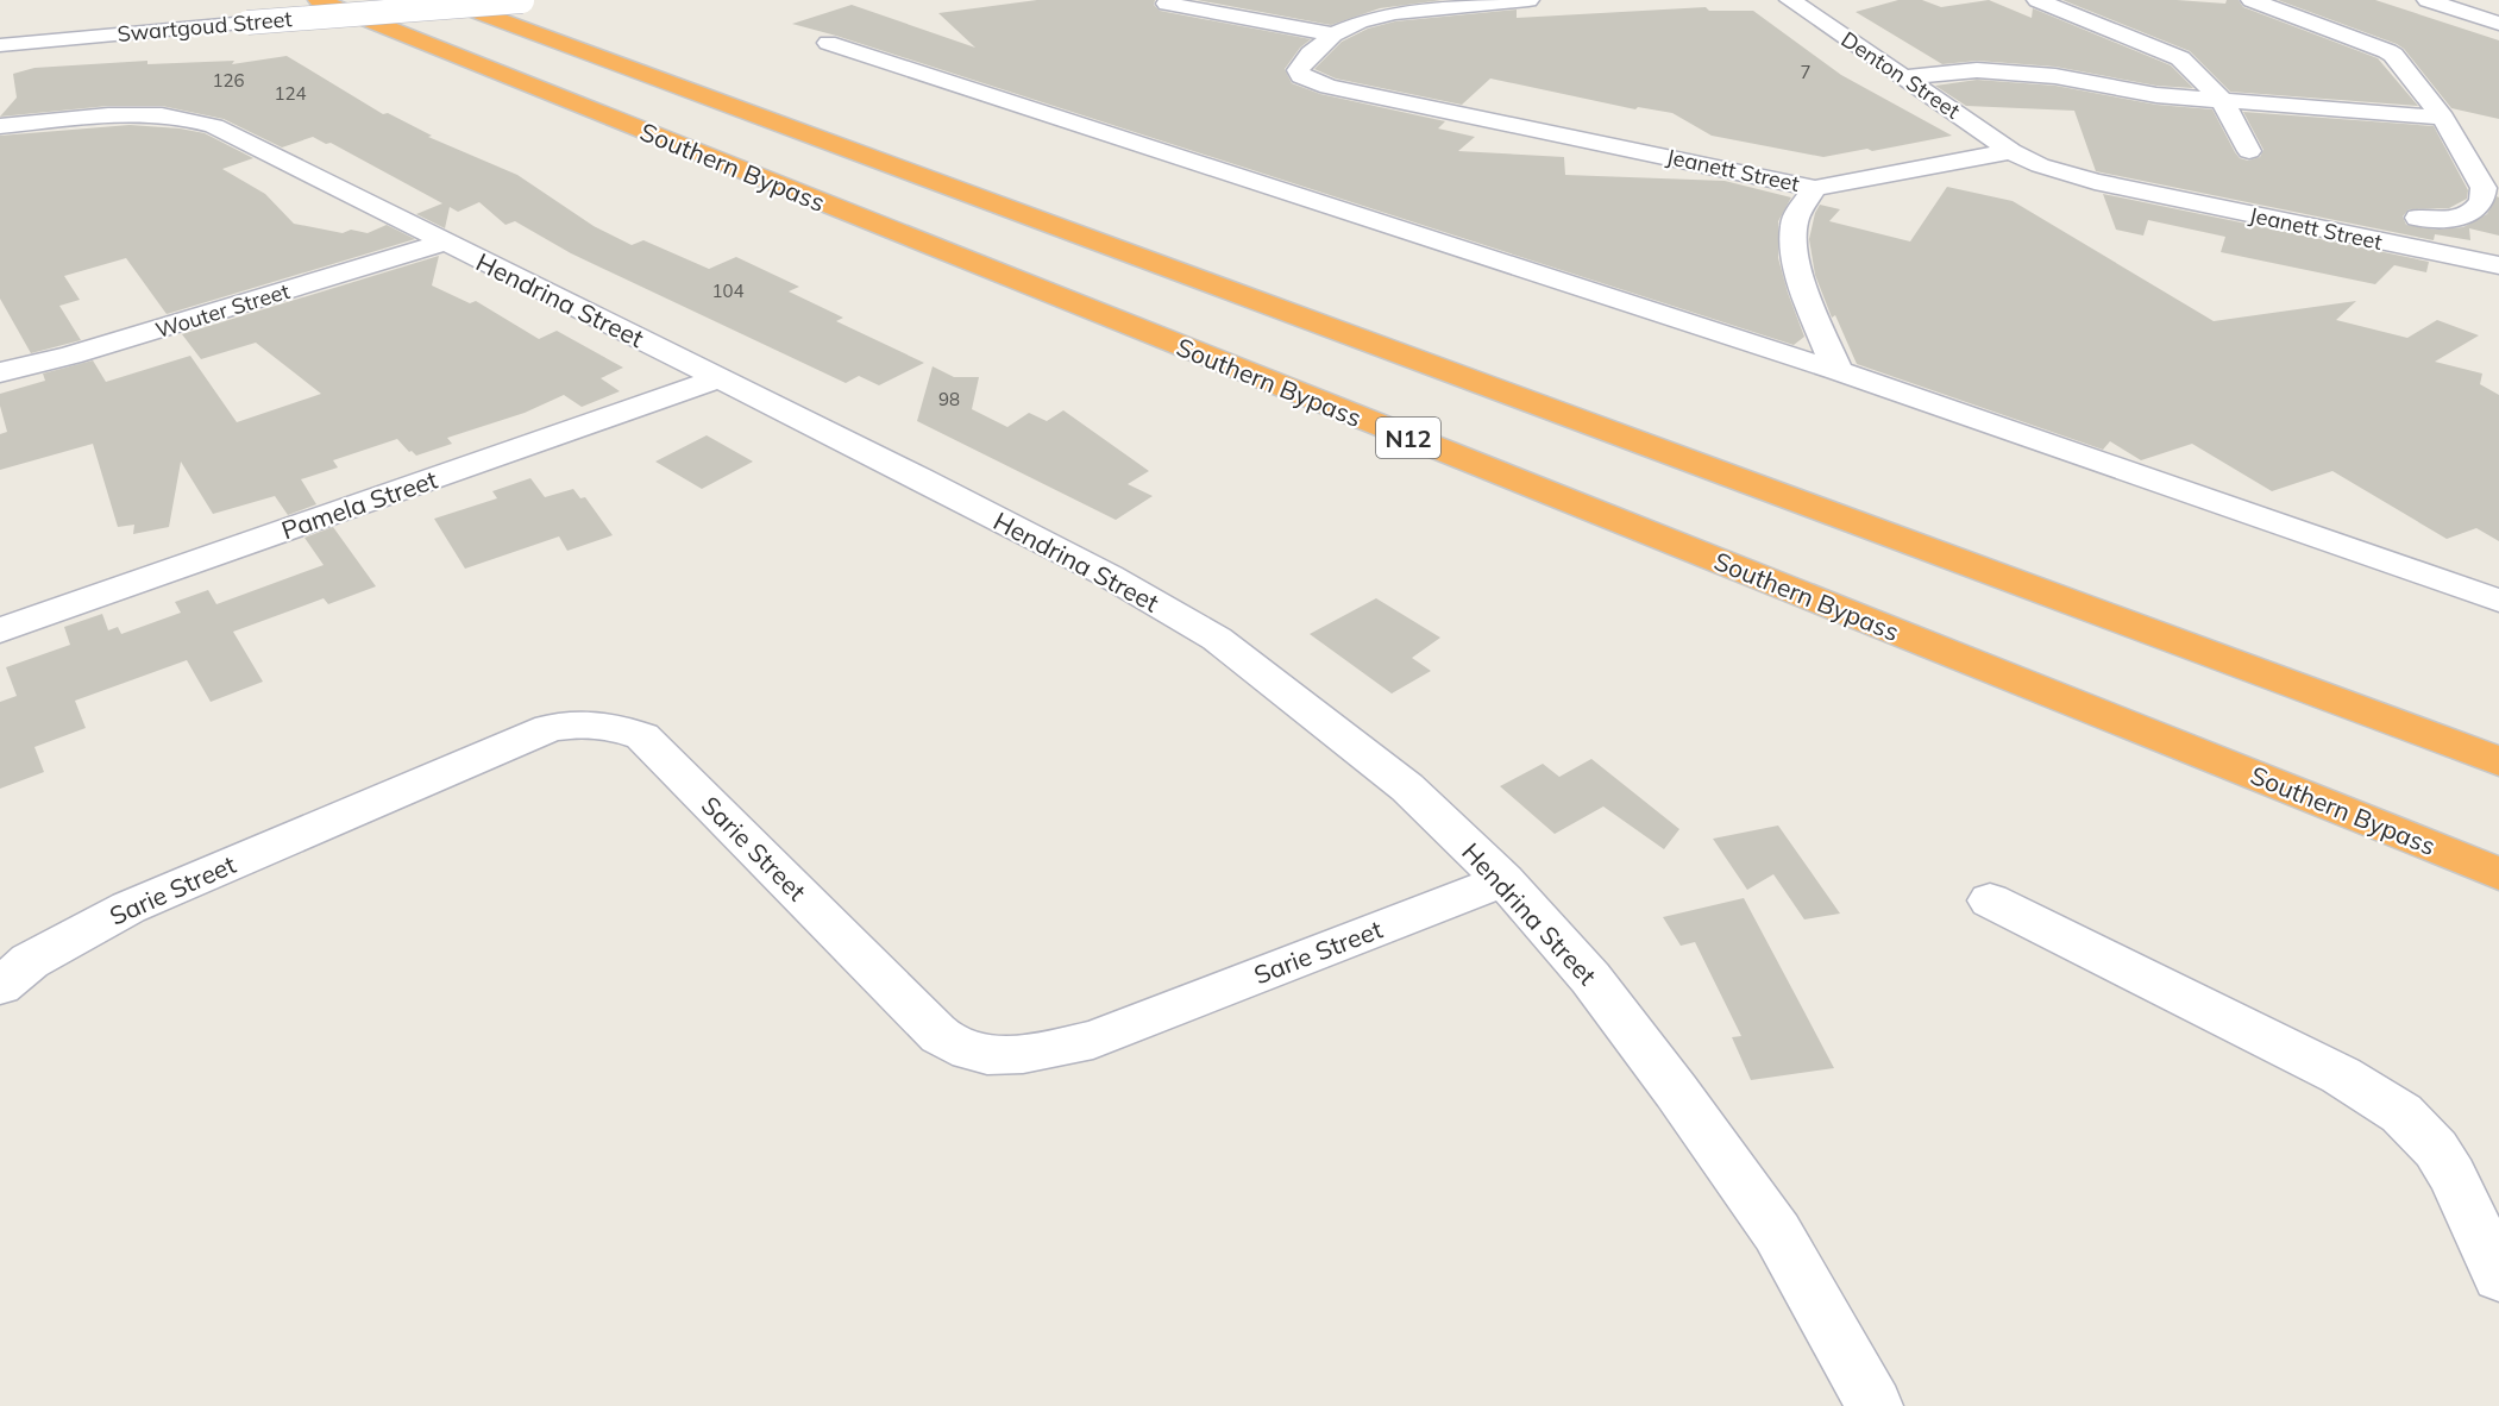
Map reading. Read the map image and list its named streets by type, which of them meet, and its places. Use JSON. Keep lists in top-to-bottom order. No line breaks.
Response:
{"streets":{"highway":["Southern Bypass","N12"],"street":["Swartgoud Street","Denton Street","Jeanett Street","Hendrina Street","Wouter Street","Pamela Street","Sarie Street"]},"crossings":[["Denton Street","Jeanett Street"],["Hendrina Street","Wouter Street"],["Hendrina Street","Pamela Street"],["Hendrina Street","Sarie Street"]],"house_numbers":["7","126","124","104","98"]}
